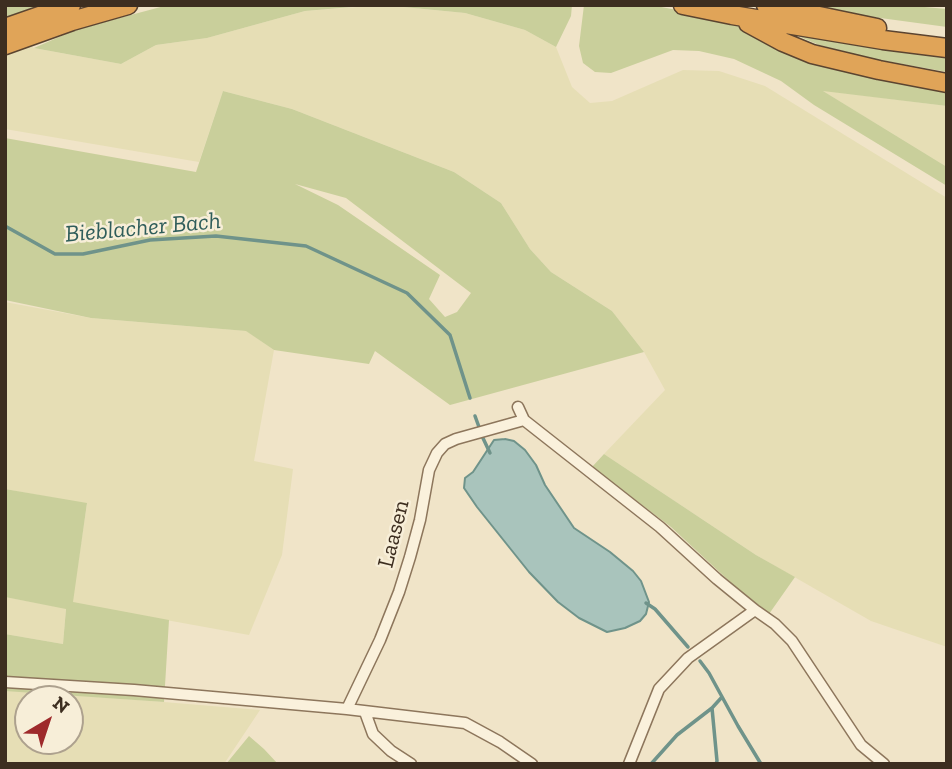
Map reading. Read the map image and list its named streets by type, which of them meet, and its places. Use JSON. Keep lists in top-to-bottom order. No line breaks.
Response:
{"streets":{"street":["Laasen"]},"water":["Bieblacher Bach"],"north":"top right"}
